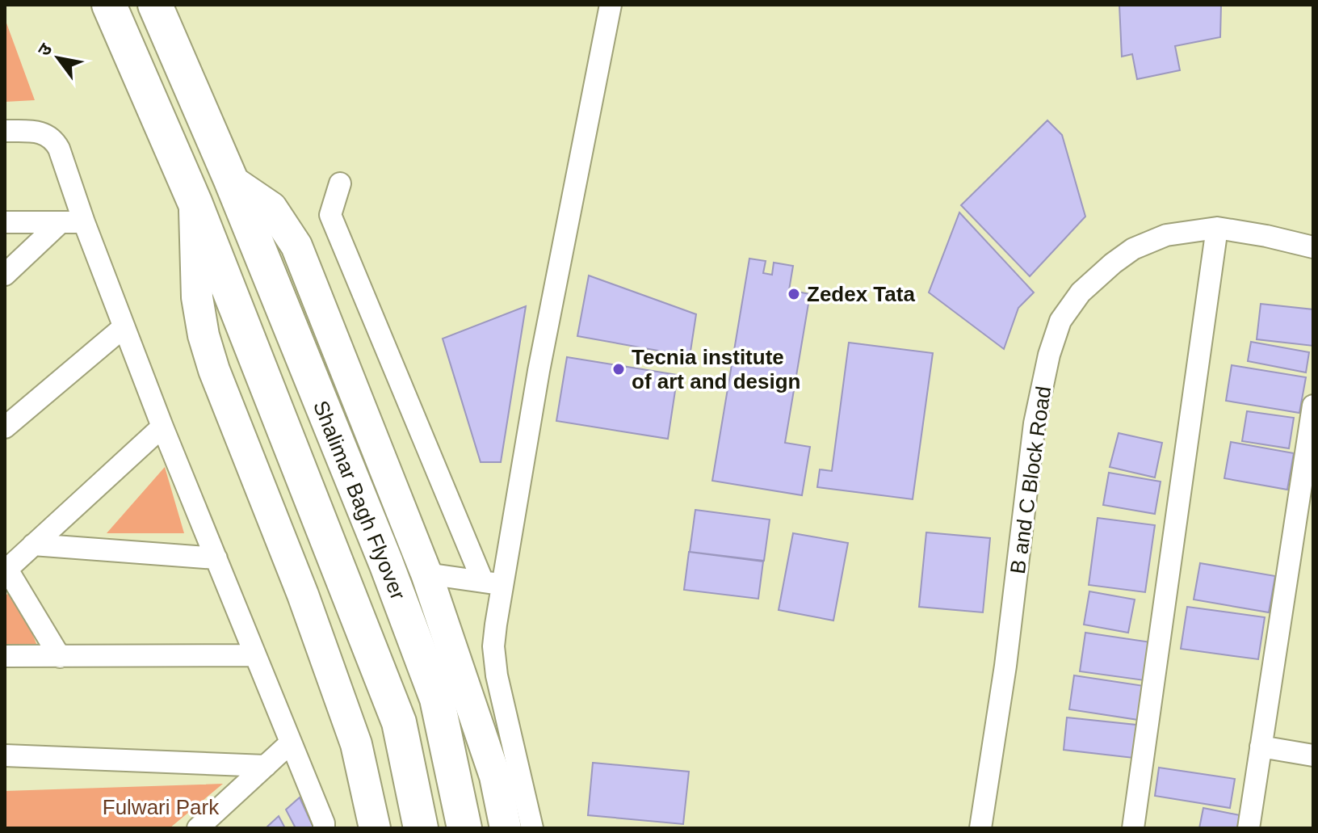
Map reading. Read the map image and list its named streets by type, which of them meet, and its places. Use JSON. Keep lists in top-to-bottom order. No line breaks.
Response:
{"streets":{"main road":["Shalimar Bagh Flyover"],"street":["B and C Block Road"]},"parks":["Fulwari Park"],"places":["Zedex Tata","Tecnia institute of art and design"],"north":"top left"}
